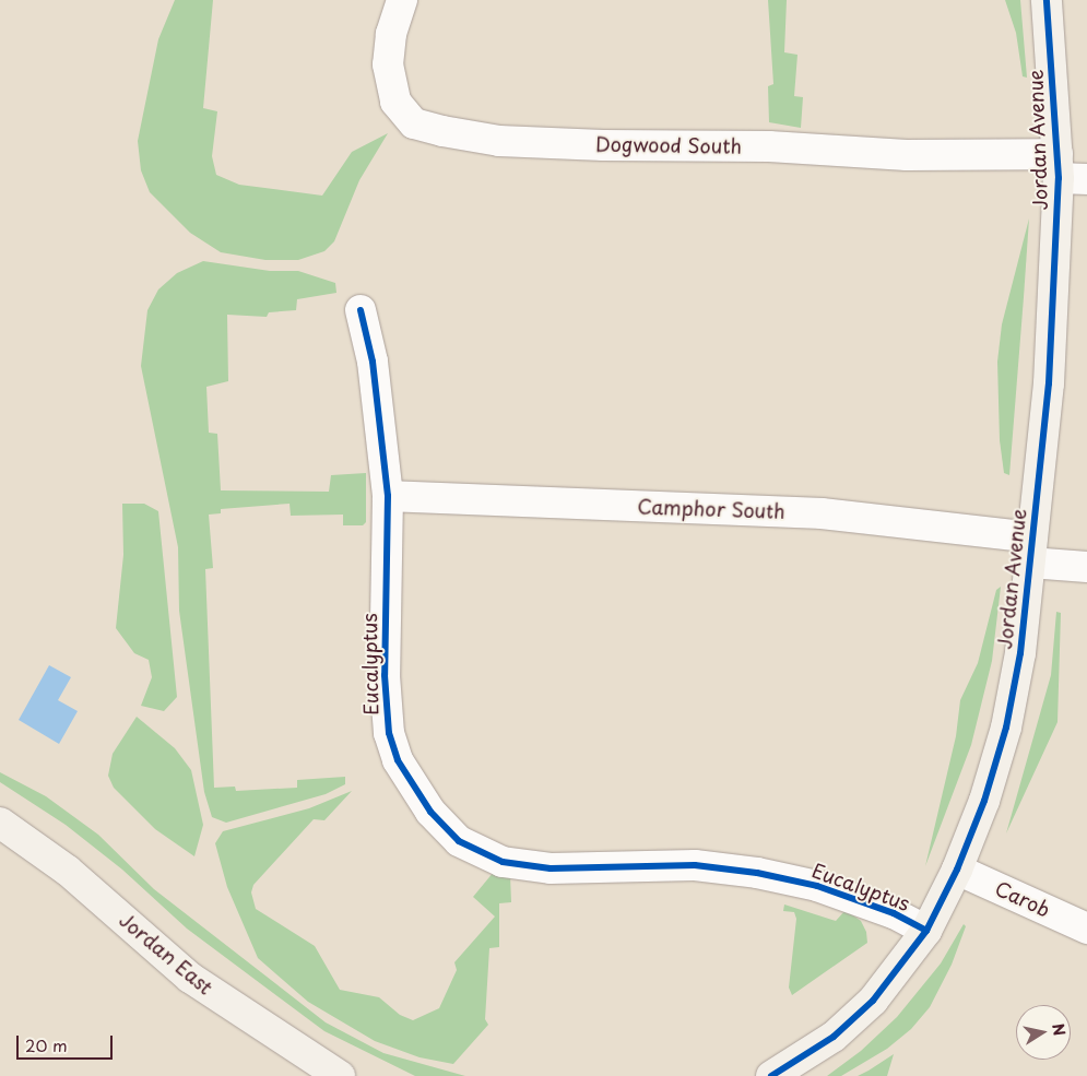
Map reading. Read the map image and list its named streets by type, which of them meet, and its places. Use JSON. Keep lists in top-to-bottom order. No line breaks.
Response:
{"streets":{"street":["Jordan Avenue","Dogwood South","Camphor South","Eucalyptus","Carob","Jordan East"]},"crossings":[["Jordan Avenue","Dogwood South"],["Jordan Avenue","Camphor South"],["Jordan Avenue","Eucalyptus"],["Jordan Avenue","Carob"],["Camphor South","Eucalyptus"]],"scale_bar":"20 m","north":"right"}
